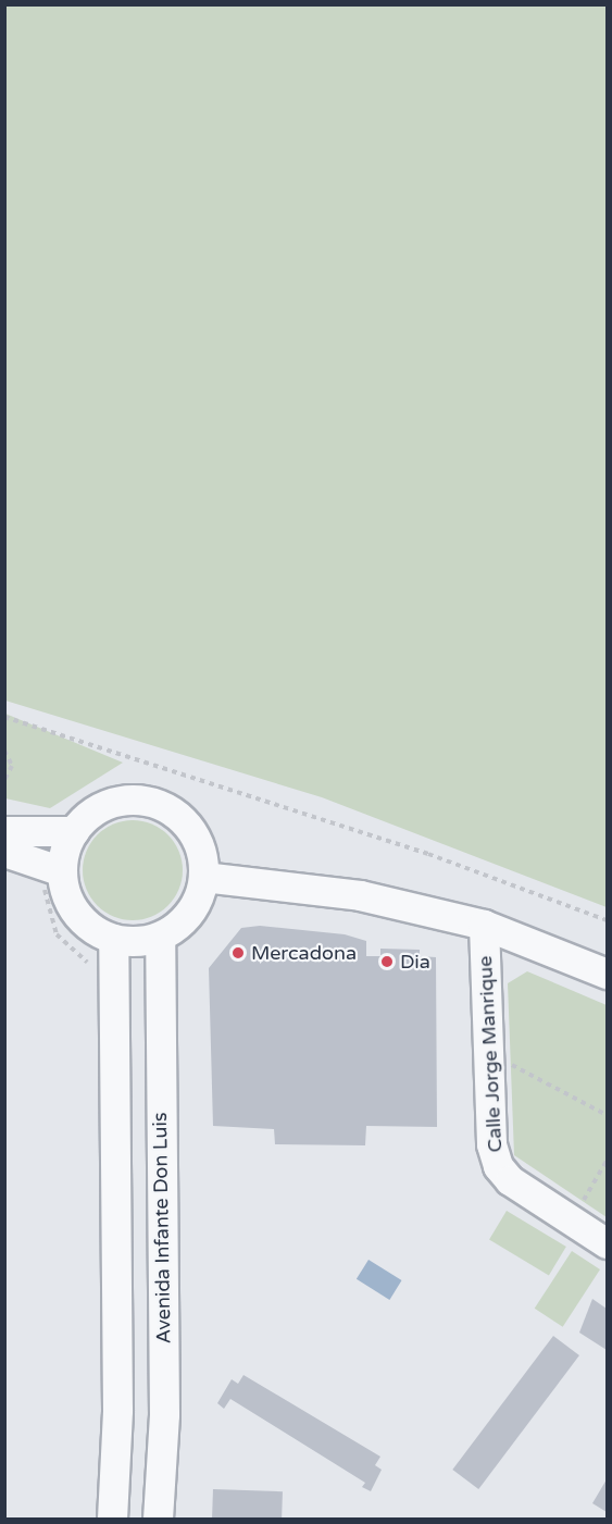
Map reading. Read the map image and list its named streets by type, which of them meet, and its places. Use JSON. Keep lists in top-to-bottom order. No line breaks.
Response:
{"streets":{"street":["Calle Jorge Manrique","Avenida Infante Don Luis"]},"places":["Mercadona","Dia"]}
